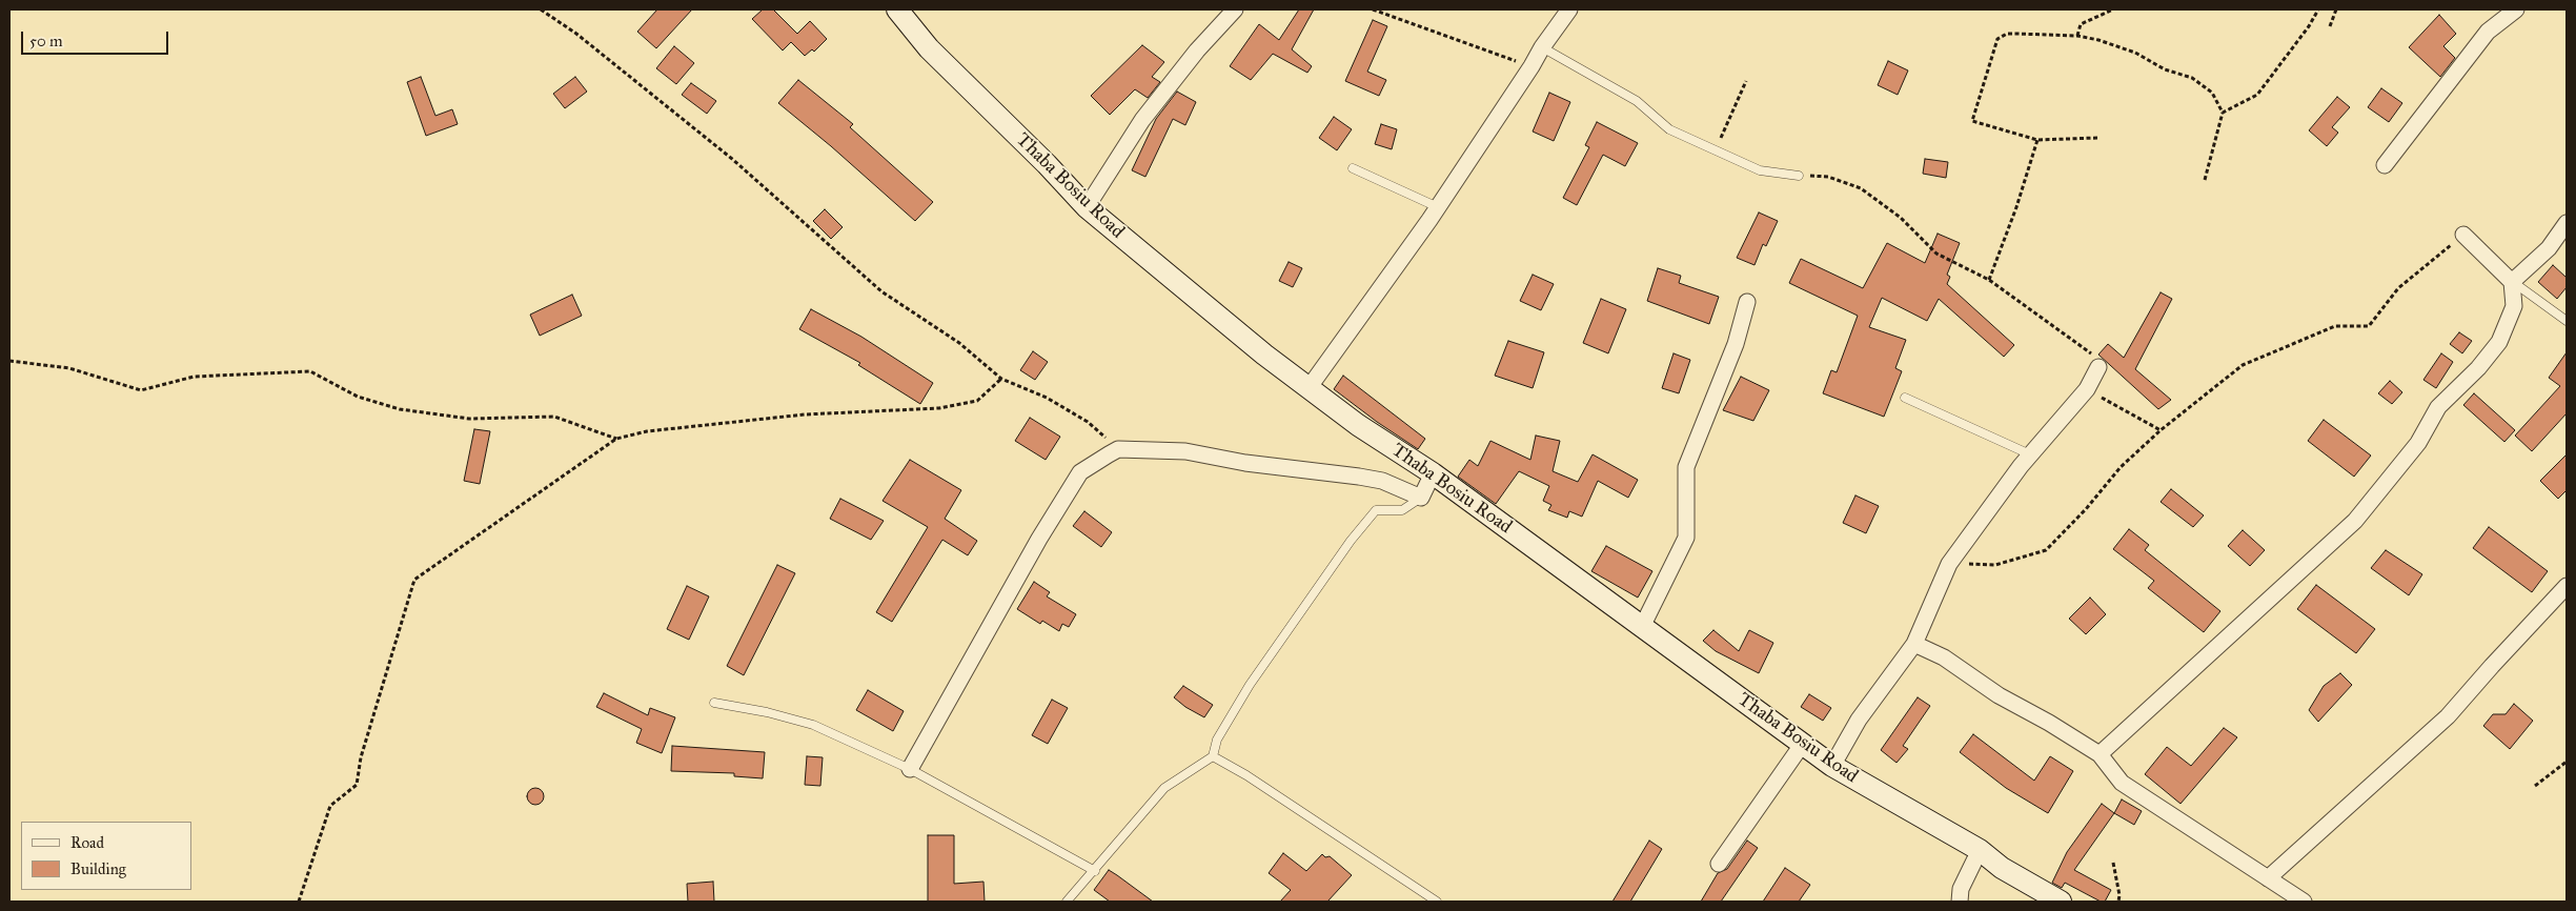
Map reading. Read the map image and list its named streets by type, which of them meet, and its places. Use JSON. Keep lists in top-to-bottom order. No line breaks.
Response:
{"streets":{"street":["Thaba Bosiu Road"]},"legend":["Road","Building"],"scale_bar":"50 m"}
